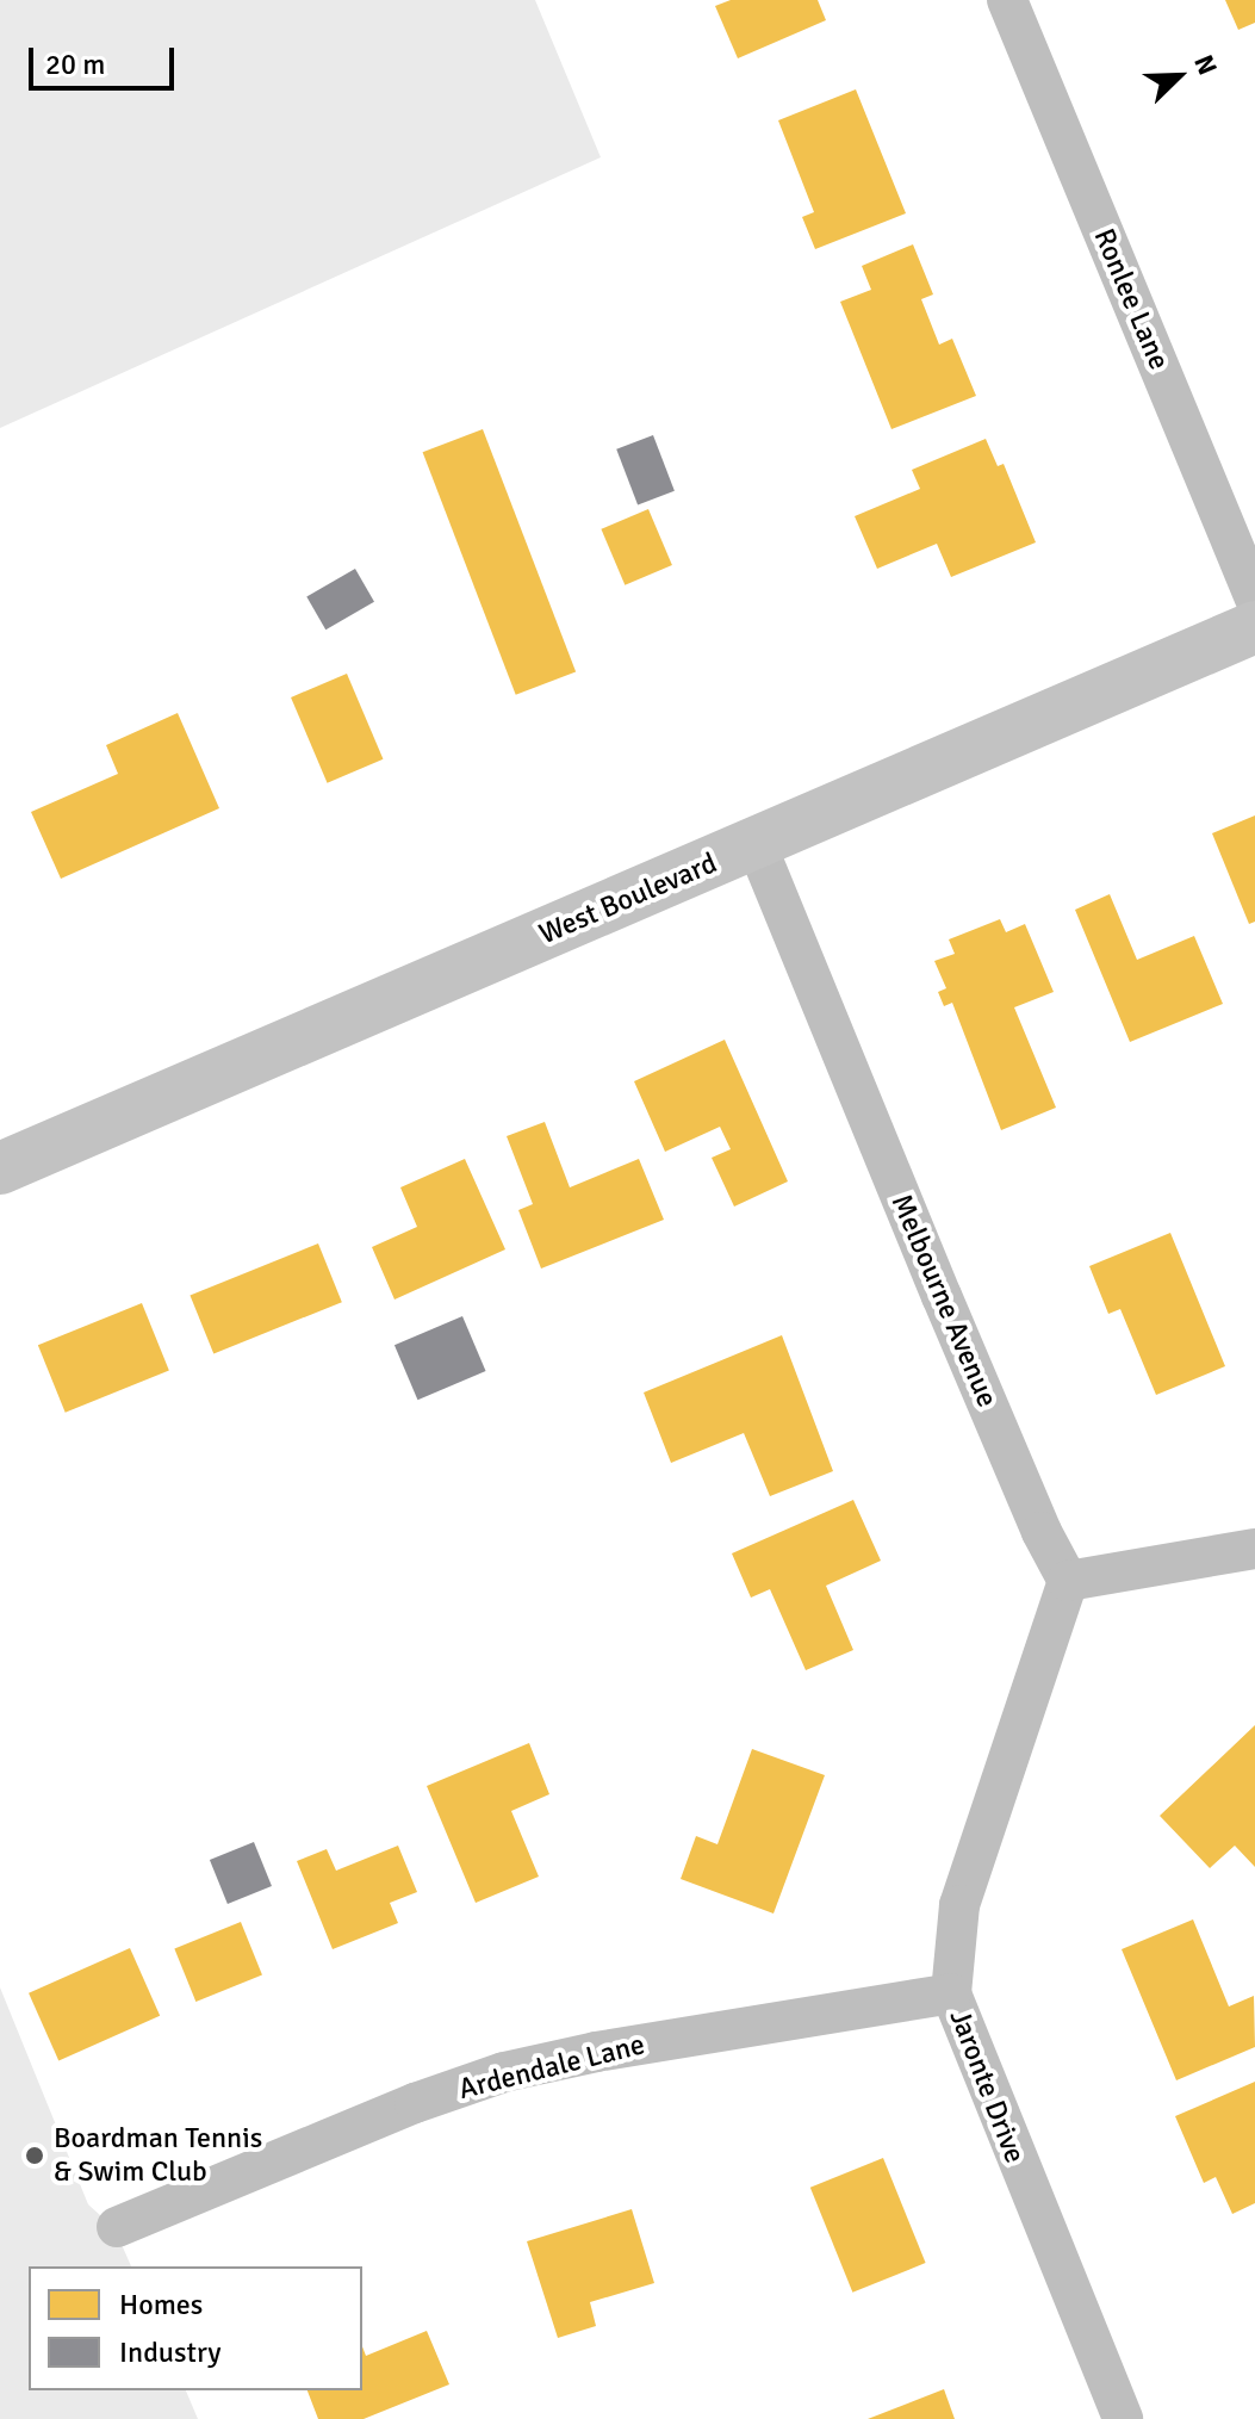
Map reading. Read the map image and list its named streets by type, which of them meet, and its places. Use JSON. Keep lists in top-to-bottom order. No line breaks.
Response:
{"streets":{"street":["Ronlee Lane","West Boulevard","Melbourne Avenue","Ardendale Lane","Jaronte Drive"]},"crossings":[["West Boulevard","Melbourne Avenue"],["Melbourne Avenue","Jaronte Drive"],["Ardendale Lane","Jaronte Drive"]],"places":["Boardman Tennis & Swim Club"],"legend":["Homes","Industry"],"scale_bar":"20 m","north":"top right"}
